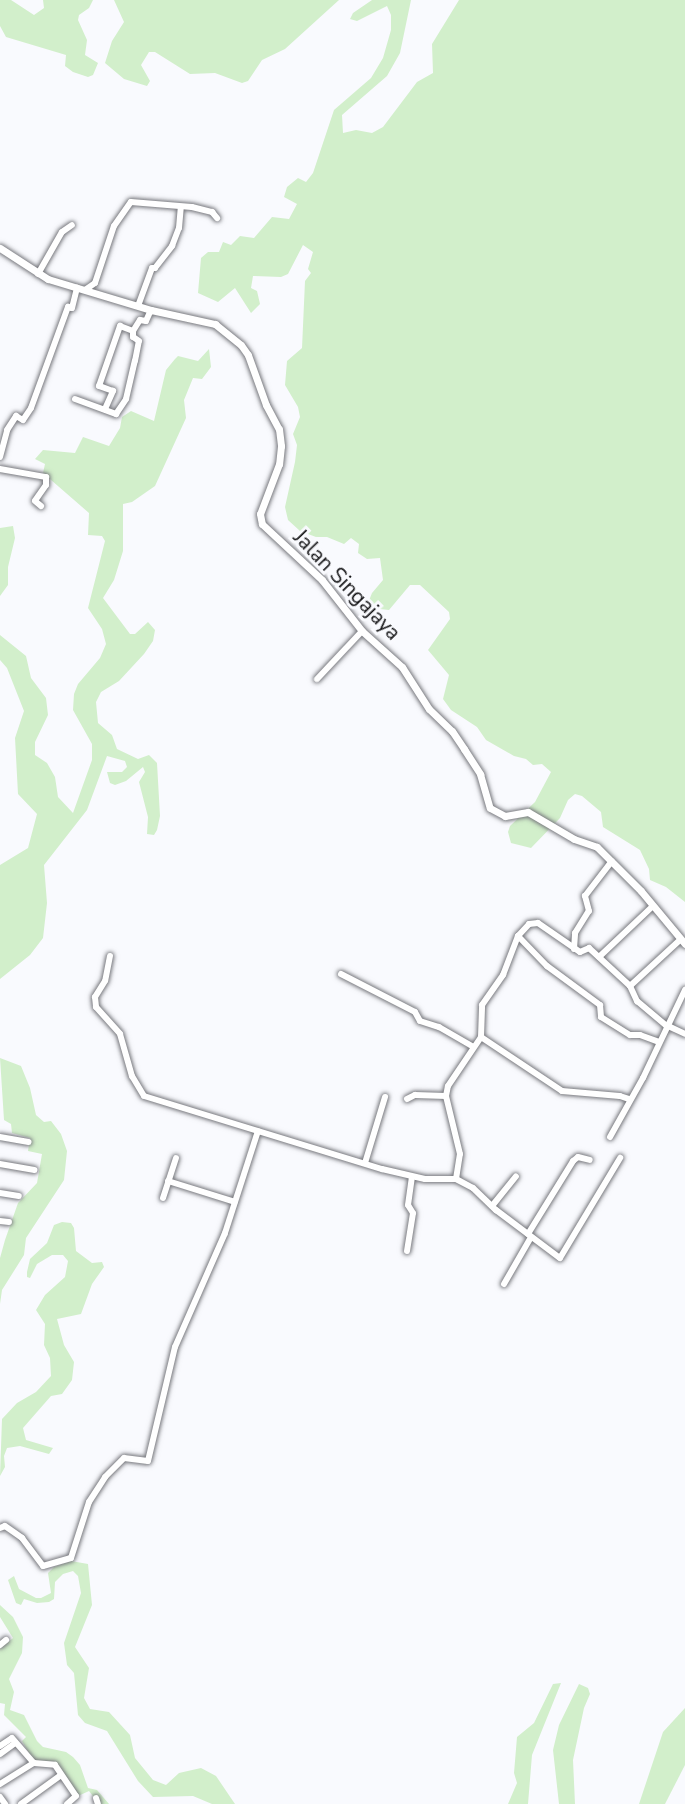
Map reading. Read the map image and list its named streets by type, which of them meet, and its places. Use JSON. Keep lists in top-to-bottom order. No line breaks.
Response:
{"streets":{"street":["Jalan Singajaya"]}}
